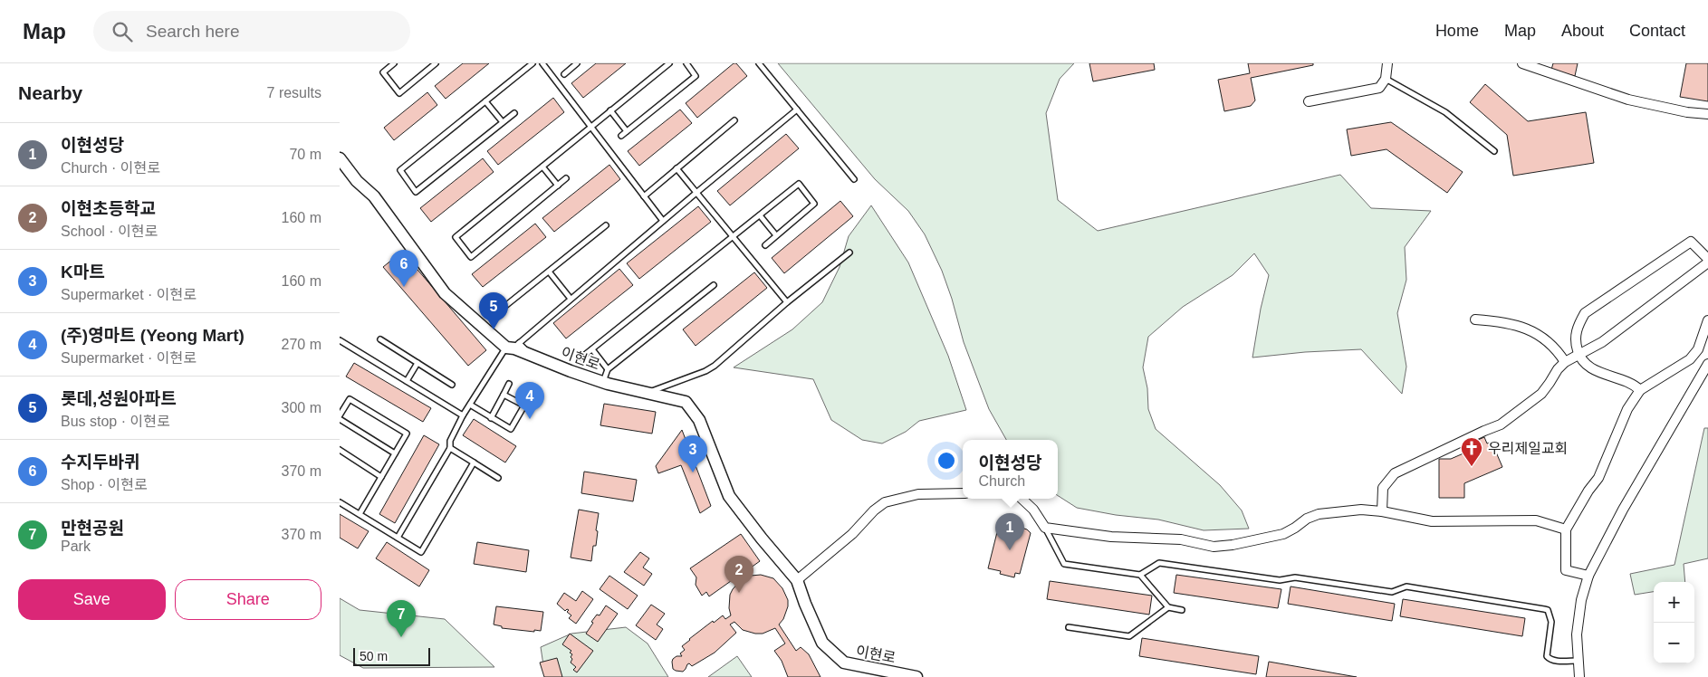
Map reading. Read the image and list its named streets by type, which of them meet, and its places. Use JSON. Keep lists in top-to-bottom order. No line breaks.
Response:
{"streets":{"street":["이현로"]},"places":{"church":["우리제일교회"]},"scale_bar":"50 m","page":{"header":"Map","search":"Search here","nav":["Home","Map","About","Contact"],"heading":["Nearby","7 results"],"list":[{"mark":"1","name":"이현성당","note":"Church · 이현로","value":"70 m"},{"mark":"2","name":"이현초등학교","note":"School · 이현로","value":"160 m"},{"mark":"3","name":"K마트","note":"Supermarket · 이현로","value":"160 m"},{"mark":"4","name":"(주)영마트 (Yeong Mart)","note":"Supermarket · 이현로","value":"270 m"},{"mark":"5","name":"롯데,성원아파트","note":"Bus stop · 이현로","value":"300 m"},{"mark":"6","name":"수지두바퀴","note":"Shop · 이현로","value":"370 m"},{"mark":"7","name":"만현공원","note":"Park","value":"370 m"}],"pins":["6","5","4","3","1","2","7"],"popup":["이현성당","Church"],"buttons":["Save","Share"],"map_buttons":["+","−"],"scale":"50 m"}}
